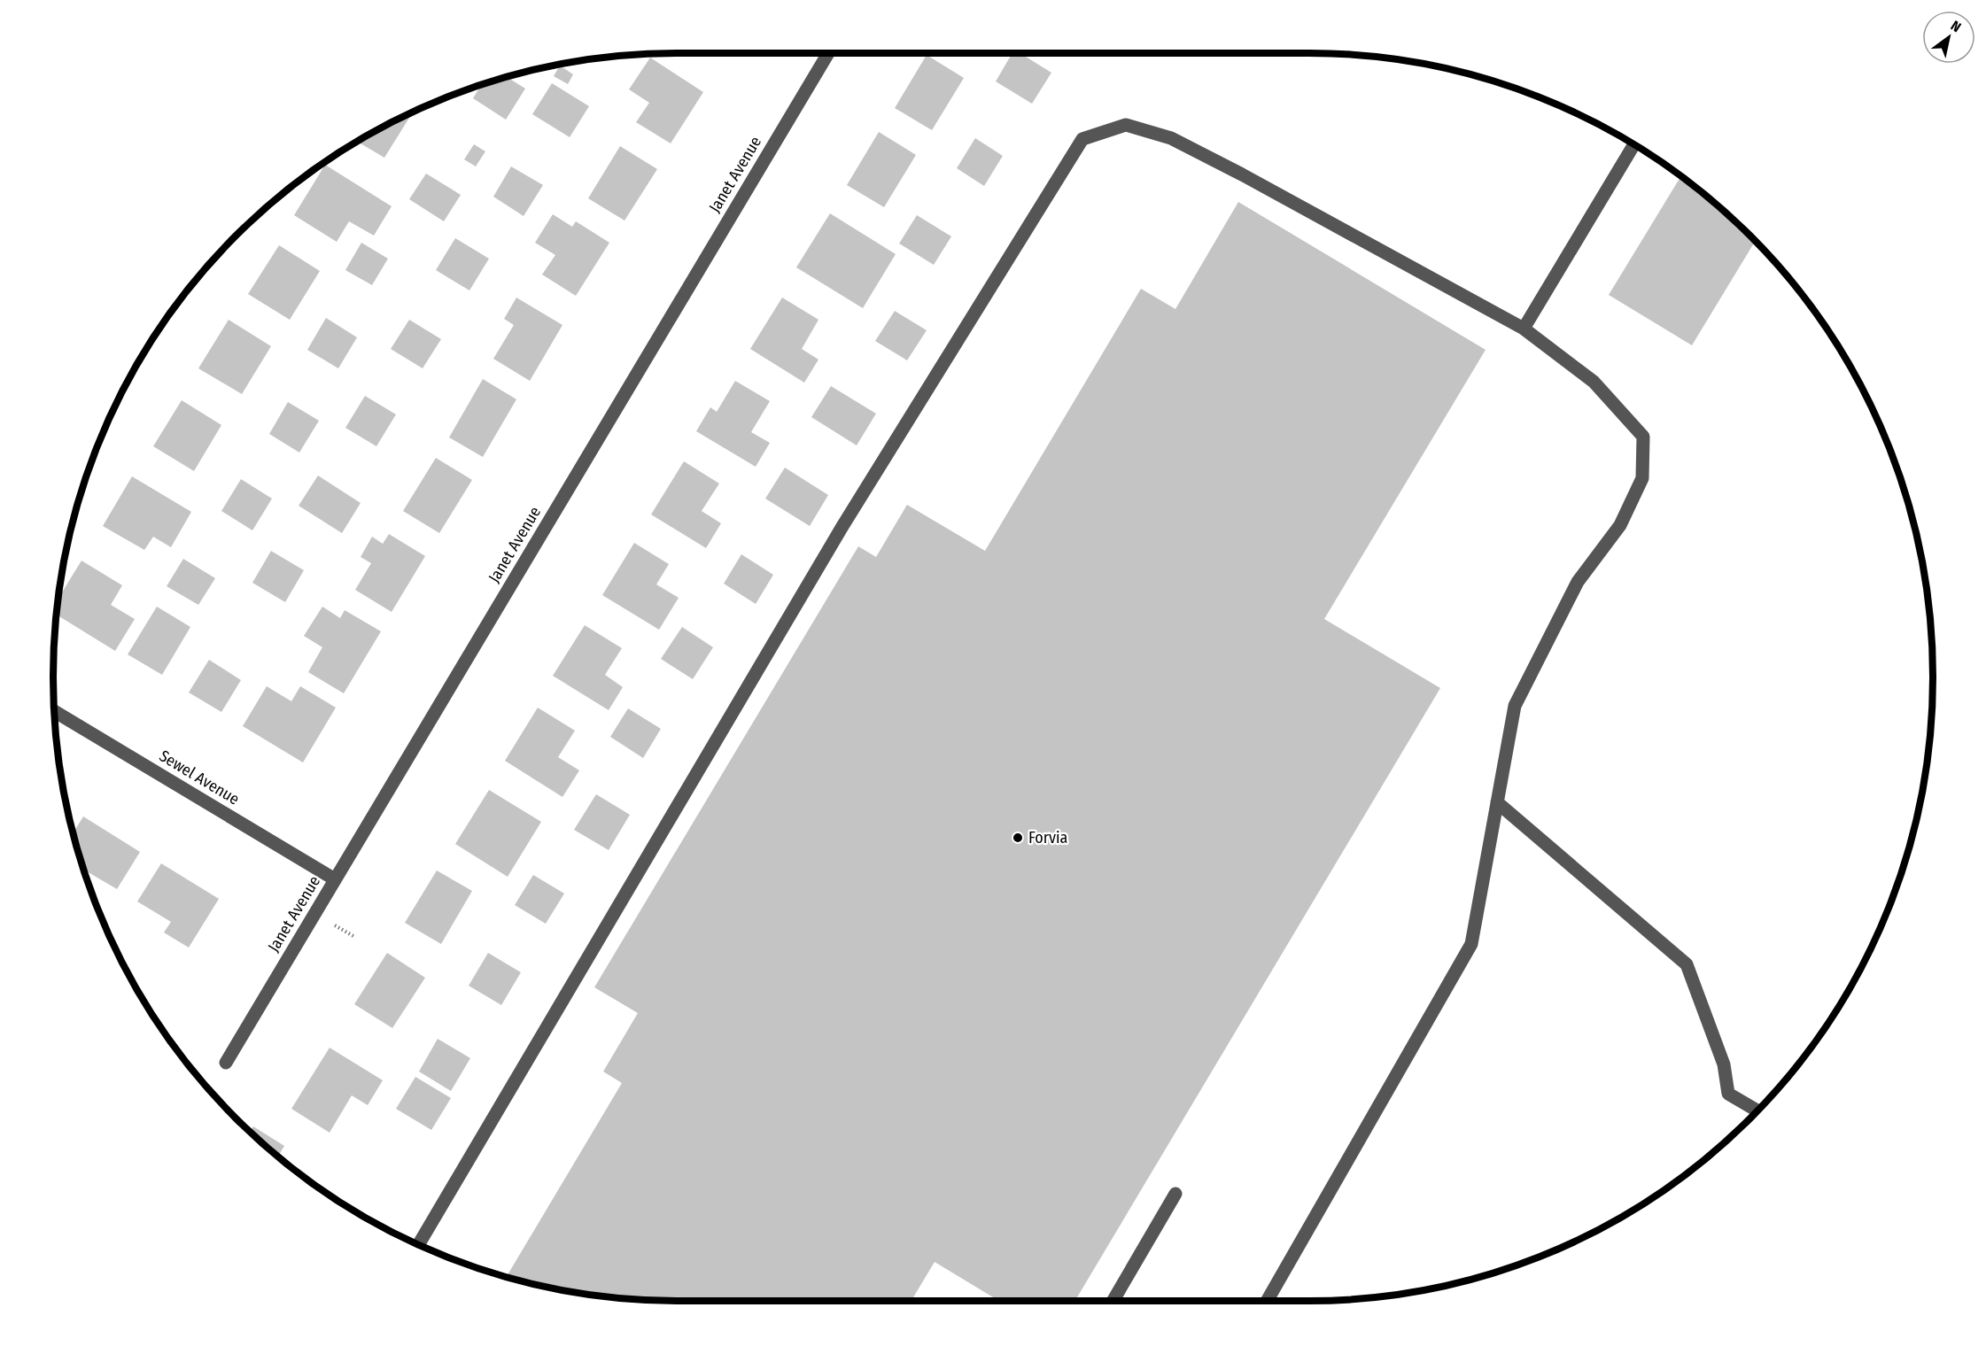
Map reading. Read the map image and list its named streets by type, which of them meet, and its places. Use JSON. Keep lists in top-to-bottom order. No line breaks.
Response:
{"streets":{"street":["Janet Avenue","Sewel Avenue"]},"crossings":[["Janet Avenue","Sewel Avenue"]],"places":["Forvia"],"north":"top right"}
